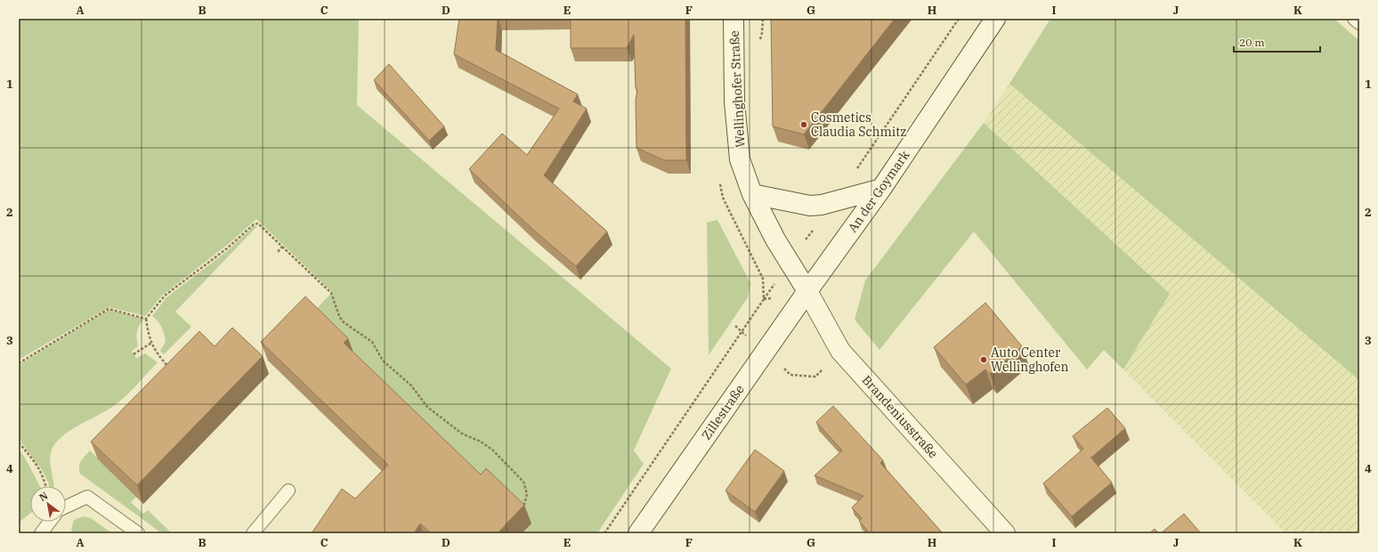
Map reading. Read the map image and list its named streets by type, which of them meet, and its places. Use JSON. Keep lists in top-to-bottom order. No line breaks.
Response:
{"streets":{"street":["Wellinghofer Straße","An der Goymark","Zillestraße","Brandeniusstraße"]},"crossings":[["Wellinghofer Straße","An der Goymark"],["Wellinghofer Straße","Zillestraße"],["Wellinghofer Straße","Brandeniusstraße"],["An der Goymark","Zillestraße"],["An der Goymark","Brandeniusstraße"],["Zillestraße","Brandeniusstraße"]],"places":["Cosmetics Claudia Schmitz","Auto Center Wellinghofen"],"scale_bar":"20 m","north":"top left","grid":{"columns":["A","B","C","D","E","F","G","H","I","J","K"],"rows":["1","2","3","4"]}}
